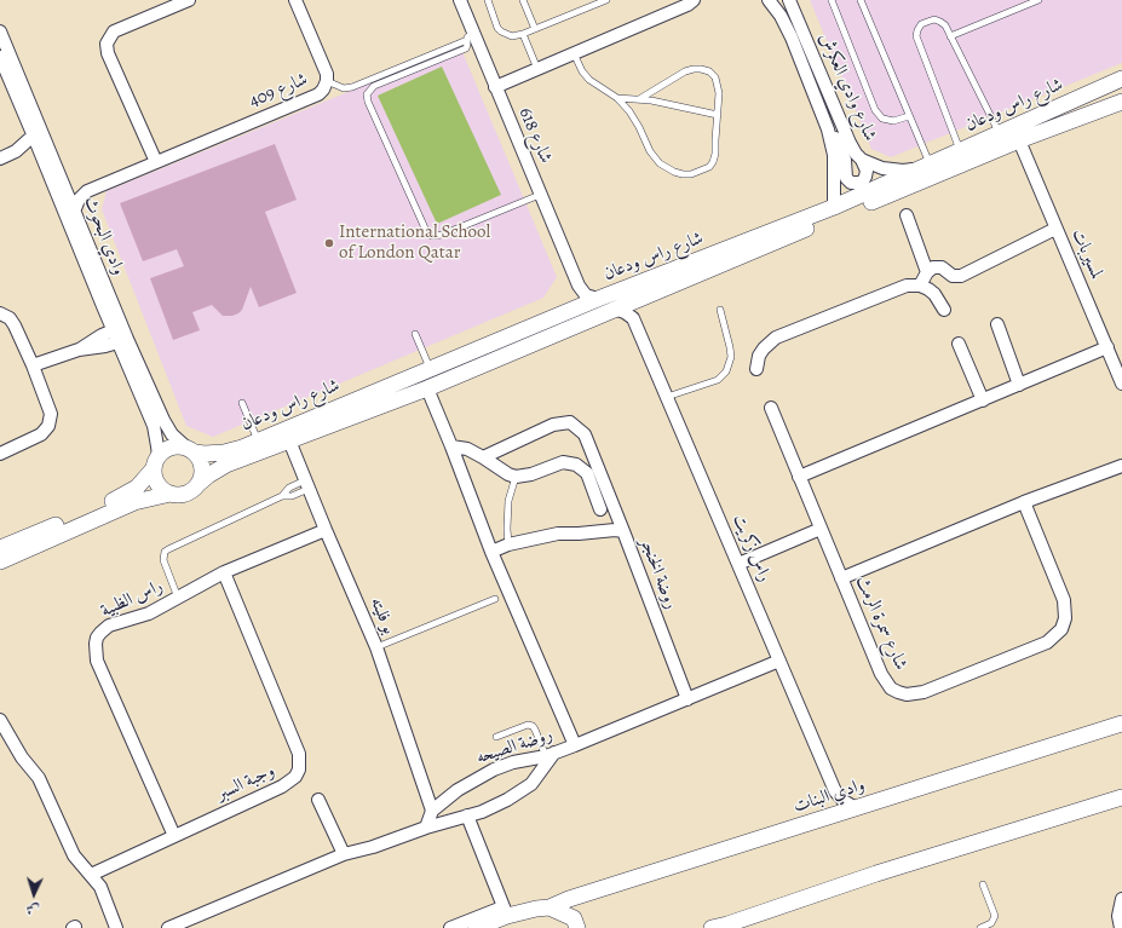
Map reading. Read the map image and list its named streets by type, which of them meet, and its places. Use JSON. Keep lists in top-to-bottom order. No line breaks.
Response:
{"streets":{"street":["شارع وادي العكرش","شارع 409","شارع راس ودعان","شارع 618","وادي البحوث","لمسيربات","راس زكريت","روضة الخنجر","راس الظبية","بو فليته","شارع سمرة الرمث","روضة الصيحه","وجبة السبر","وادي البنات"]},"crossings":[["شارع وادي العكرش","شارع راس ودعان"],["شارع راس ودعان","وادي البحوث"],["شارع راس ودعان","لمسيربات"],["شارع راس ودعان","بو فليته"],["راس زكريت","روضة الصيحه"],["راس زكريت","وادي البنات"],["روضة الخنجر","روضة الصيحه"],["راس الظبية","بو فليته"],["راس الظبية","وجبة السبر"],["بو فليته","روضة الصيحه"]],"places":["International School of London Qatar"],"north":"bottom"}
